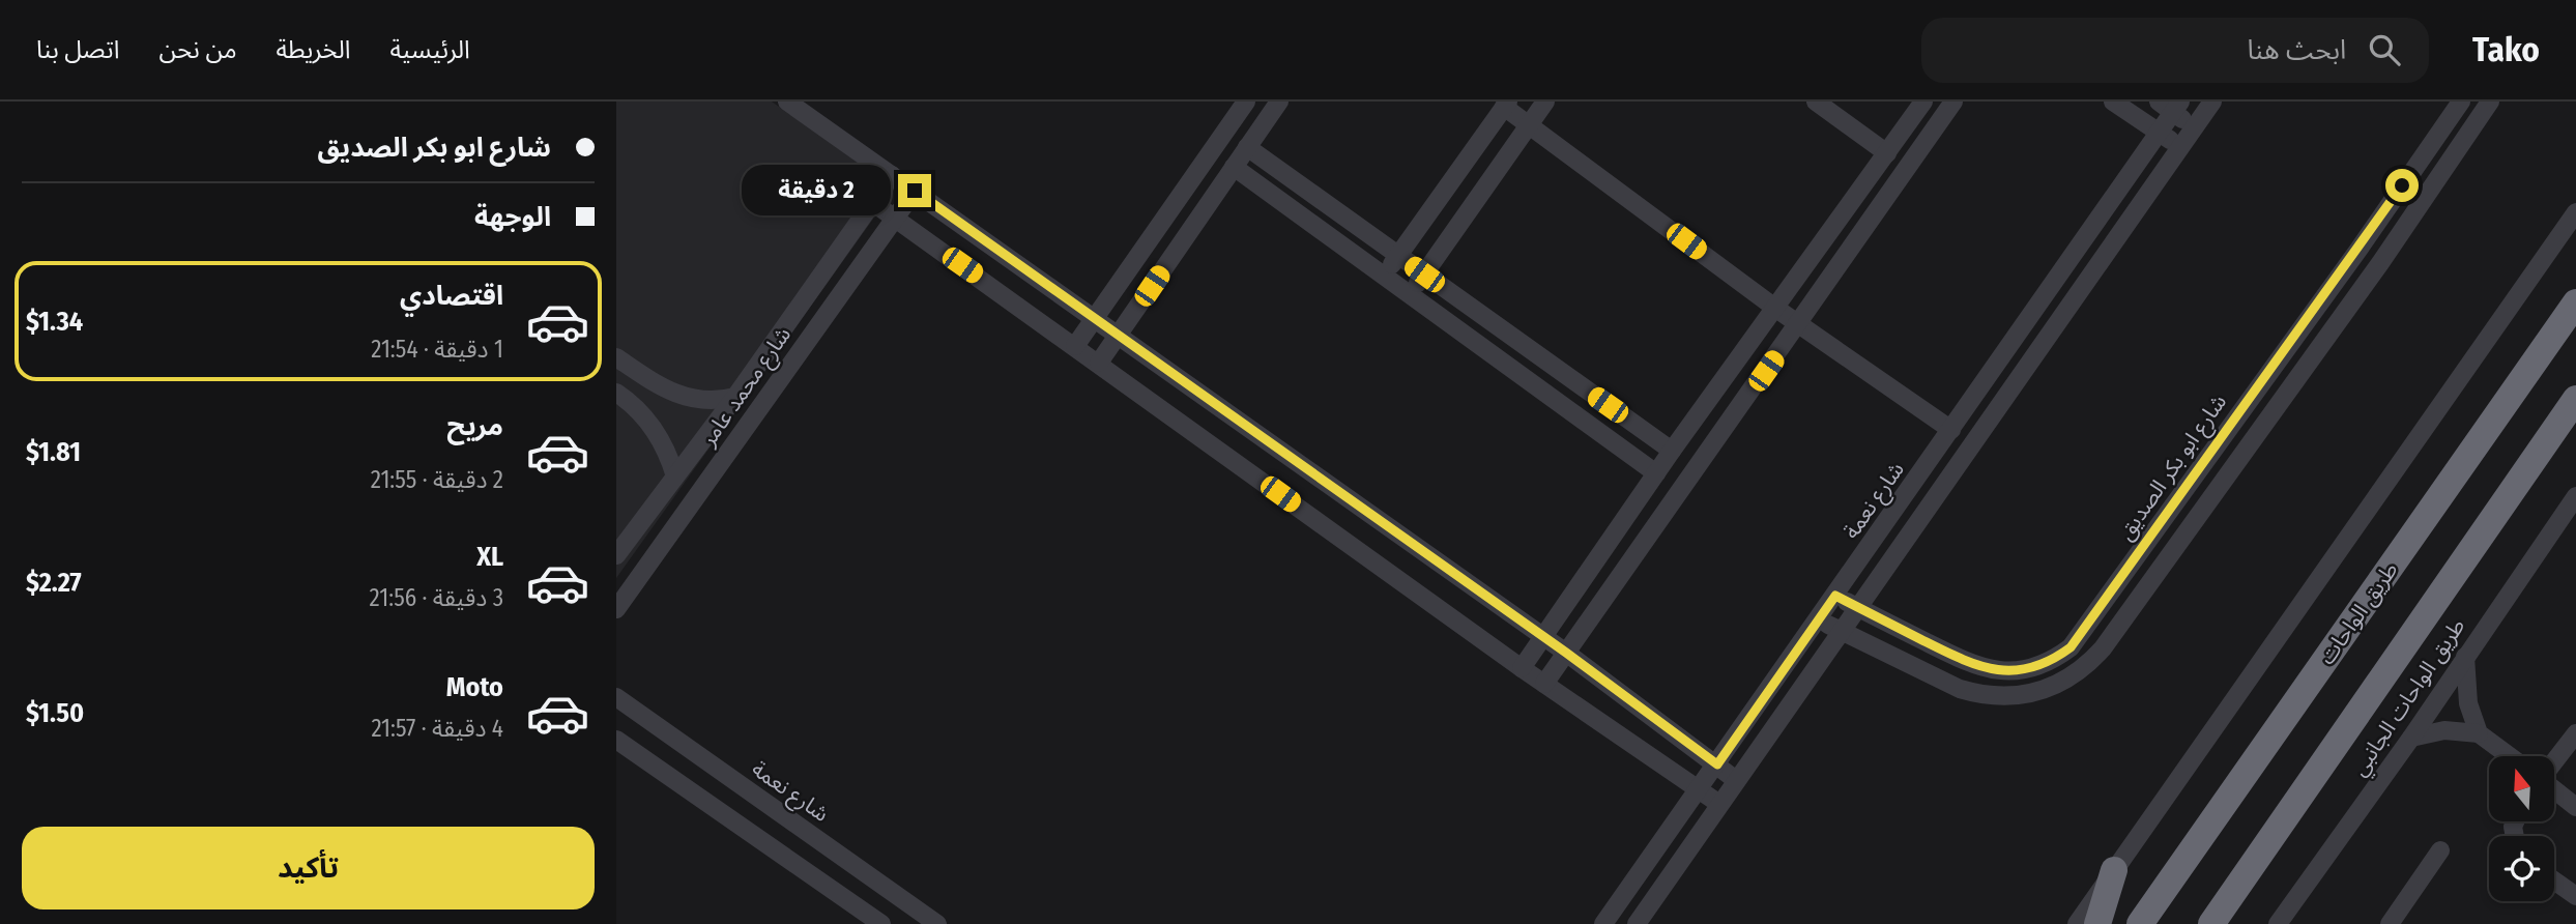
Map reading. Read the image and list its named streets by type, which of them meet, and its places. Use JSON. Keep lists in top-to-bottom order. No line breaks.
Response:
{"streets":{"highway":["طريق الواحات"],"street":["شارع محمد عامر","شارع ابو بكر الصديق","شارع نعمة","طريق الواحات الجانبي"]},"crossings":[["شارع ابو بكر الصديق","شارع نعمة"]],"north":"top","page":{"header":"Tako","search":"ابحث هنا","nav":["الرئيسية","الخريطة","من نحن","اتصل بنا"],"banner":["شارع ابو بكر الصديق","الوجهة"],"bubble":"2 دقيقة","list":[{"name":"اقتصادي","note":"1 دقيقة · 21:54","value":"$1.34"},{"name":"مريح","note":"2 دقيقة · 21:55","value":"$1.81"},{"name":"XL","note":"3 دقيقة · 21:56","value":"$2.27"},{"name":"Moto","note":"4 دقيقة · 21:57","value":"$1.50"}],"buttons":"تأكيد"}}
